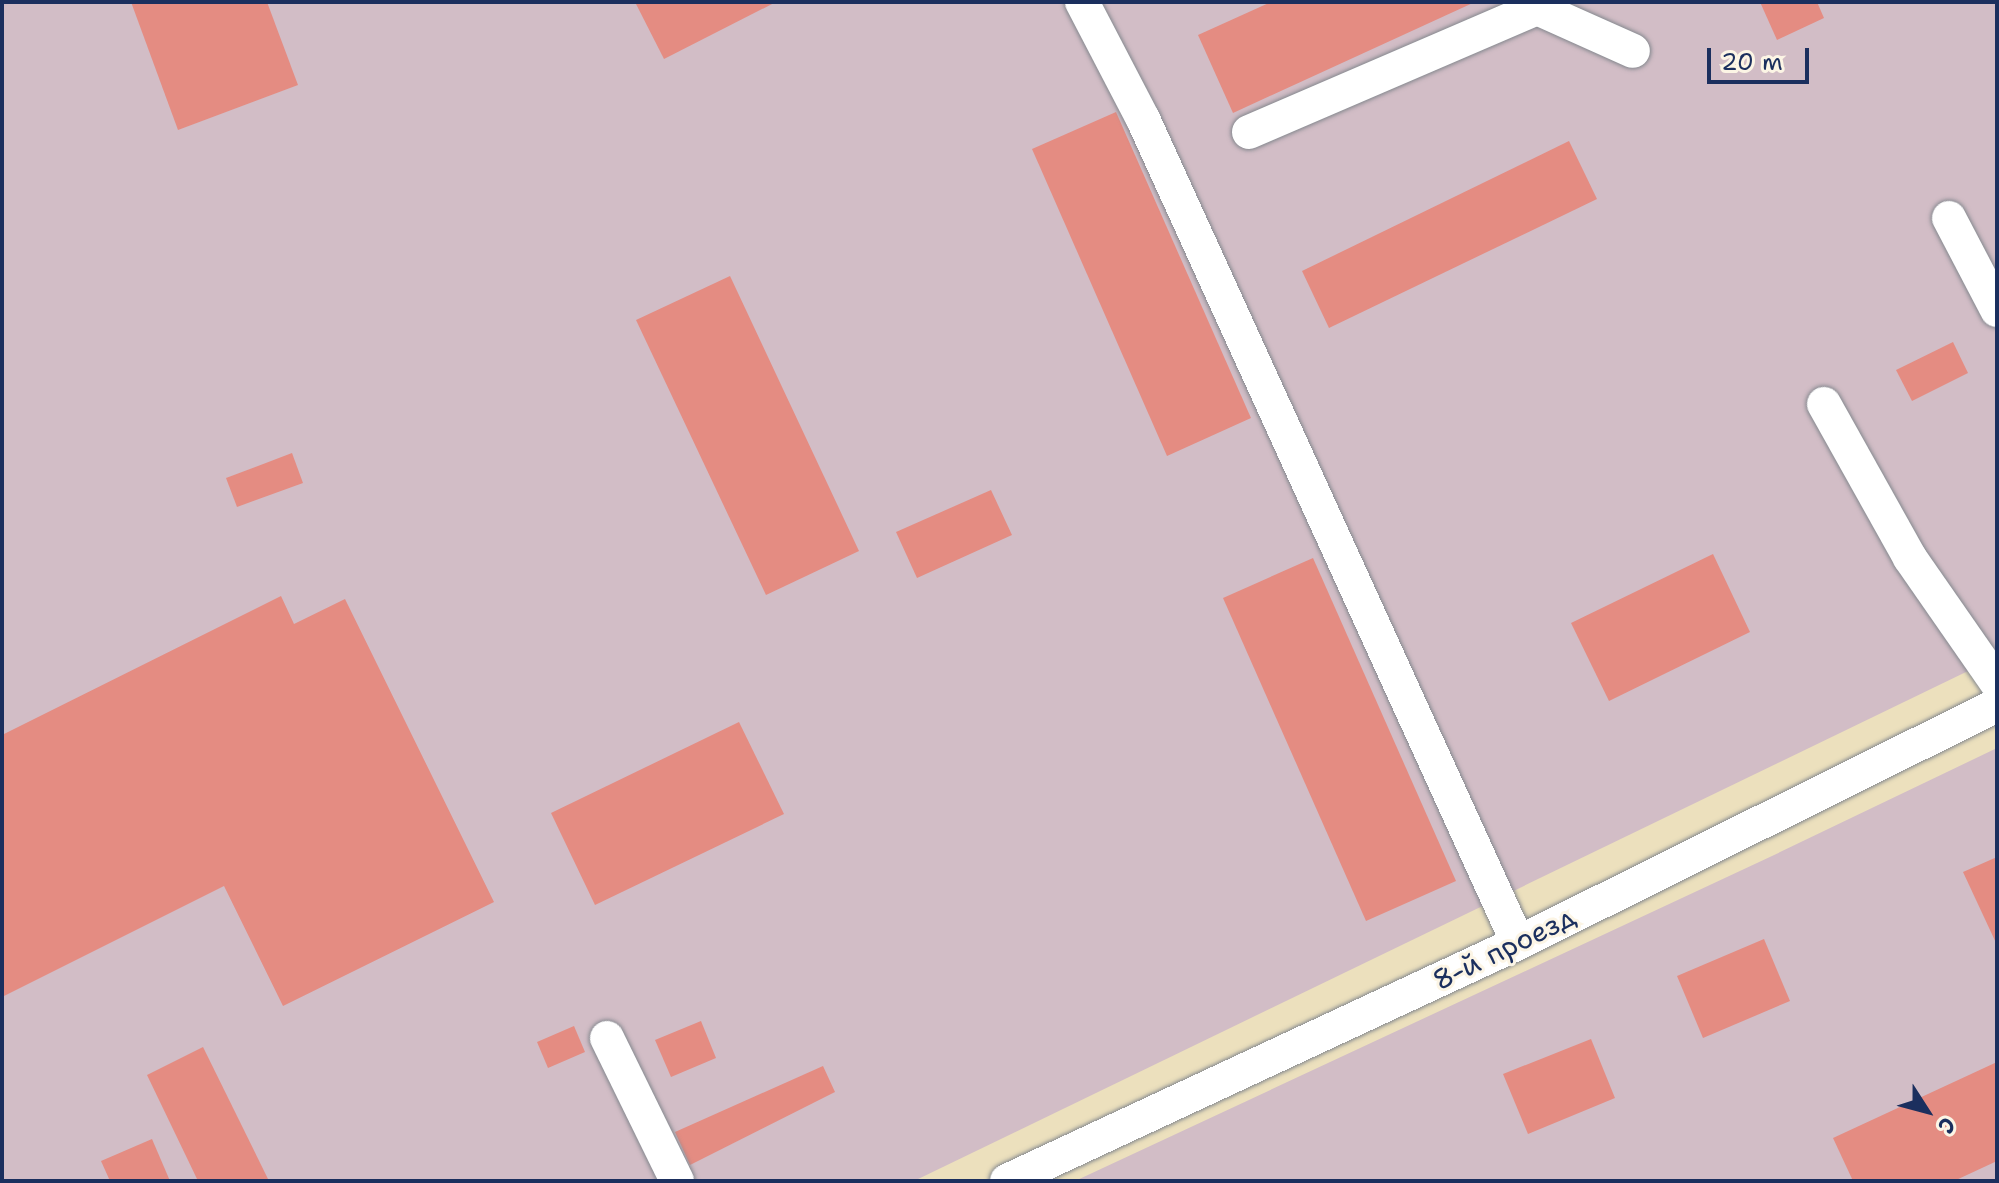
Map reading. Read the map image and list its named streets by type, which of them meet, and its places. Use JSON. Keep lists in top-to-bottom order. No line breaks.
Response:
{"streets":{"street":["8-й проезд"]},"scale_bar":"20 m","north":"bottom right"}
